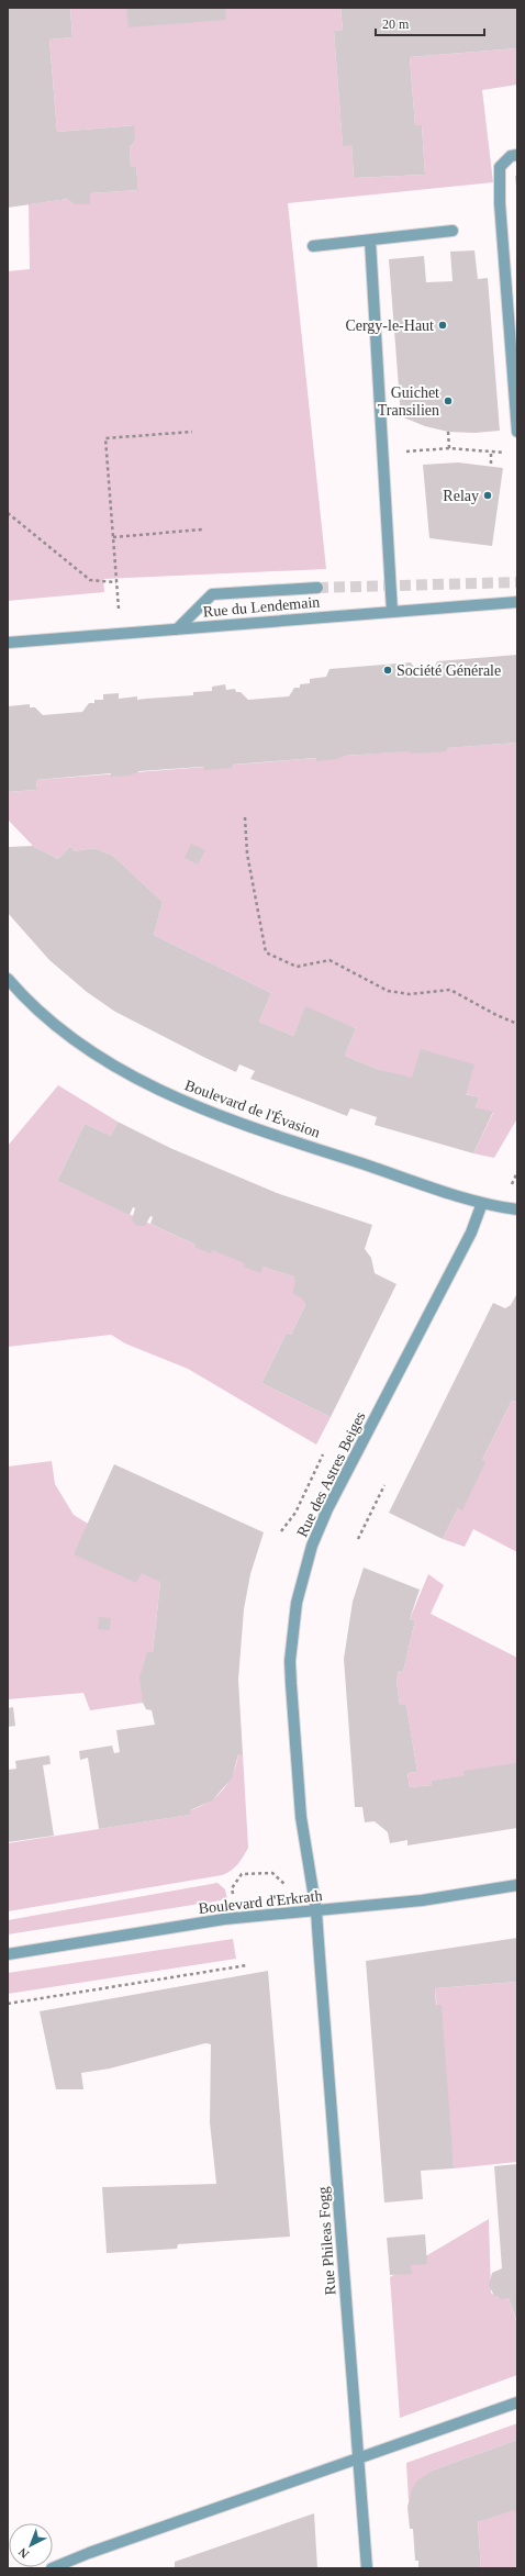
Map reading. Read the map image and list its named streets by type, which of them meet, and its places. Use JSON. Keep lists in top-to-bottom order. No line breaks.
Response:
{"streets":{"street":["Rue du Lendemain","Boulevard de l'Évasion","Rue des Astres Beiges","Boulevard d'Erkrath","Rue Phileas Fogg"]},"crossings":[["Boulevard de l'Évasion","Rue des Astres Beiges"],["Rue des Astres Beiges","Boulevard d'Erkrath"],["Rue des Astres Beiges","Rue Phileas Fogg"],["Boulevard d'Erkrath","Rue Phileas Fogg"]],"places":["Cergy-le-Haut","Guichet Transilien","Relay","Société Générale"],"scale_bar":"20 m","north":"bottom left"}
